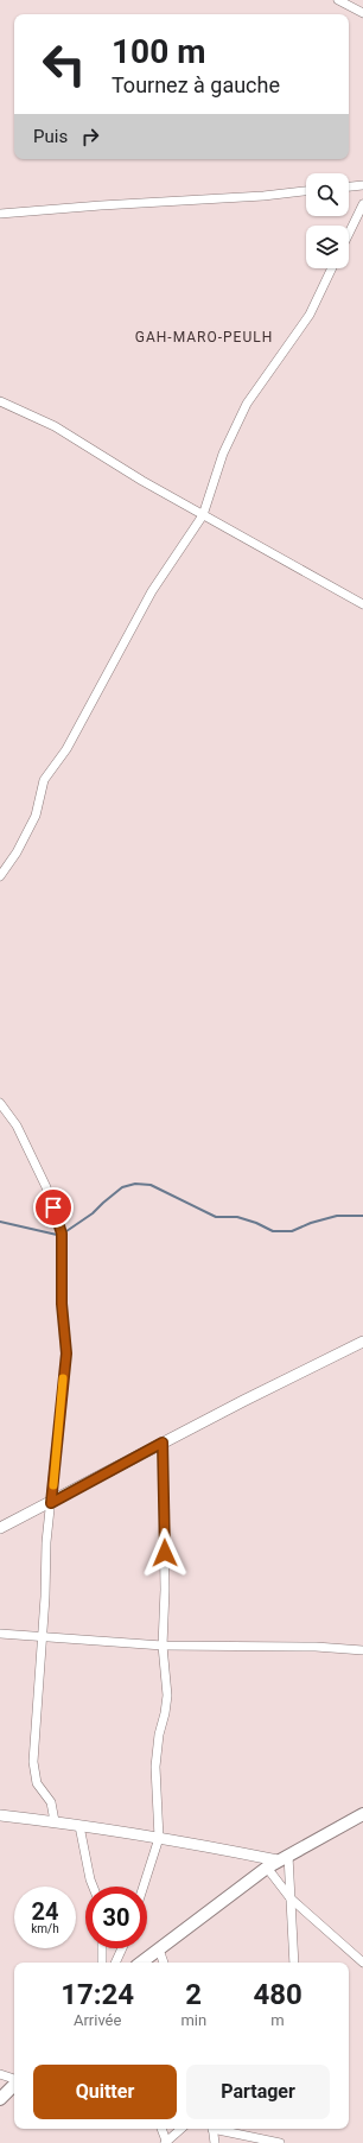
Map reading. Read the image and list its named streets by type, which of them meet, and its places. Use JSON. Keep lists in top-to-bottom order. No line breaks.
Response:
{"districts":["GAH-MARO-PEULH"],"page":{"turn":["100 m","Tournez à gauche"],"then":"Puis","speed":"24 km/h","limit":"30","eta":["17:24","Arrivée","2","min","480","m"],"buttons":["Quitter","Partager"]}}
